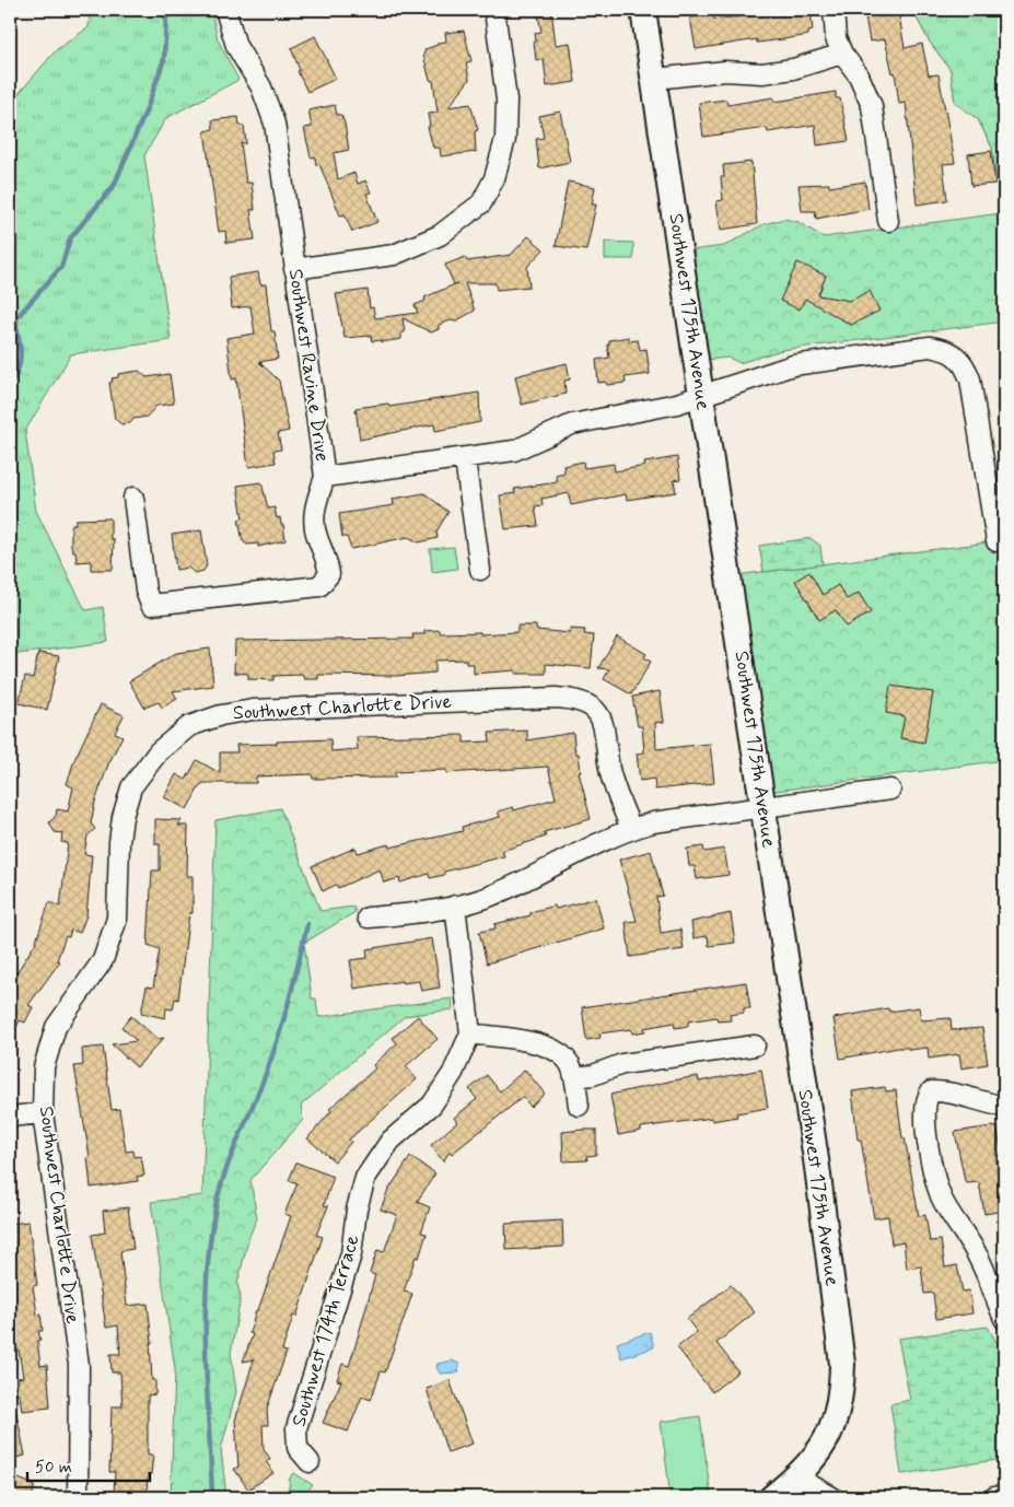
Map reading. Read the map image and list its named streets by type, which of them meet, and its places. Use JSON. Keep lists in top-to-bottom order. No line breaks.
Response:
{"streets":{"main road":["Southwest 175th Avenue"],"street":["Southwest Ravine Drive","Southwest Charlotte Drive","Southwest 174th Terrace"]},"crossings":[["Southwest 175th Avenue","Southwest Ravine Drive"]],"scale_bar":"50 m"}
